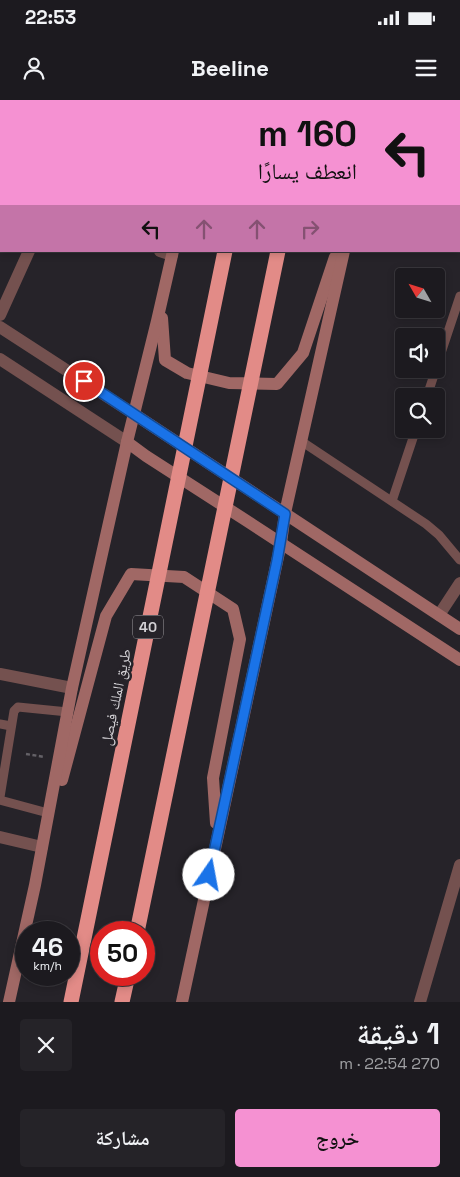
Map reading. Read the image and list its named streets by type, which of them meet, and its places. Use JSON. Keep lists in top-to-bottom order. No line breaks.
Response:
{"streets":{"highway":["40","طريق الملك فيصل"]},"north":"top left","page":{"status":"22:53","header":"Beeline","turn":["160 m","انعطف يسارًا"],"speed":"46 km/h","limit":"50","heading":["1 دقيقة","270 m · 22:54"],"buttons":["خروج","مشاركة"]}}
